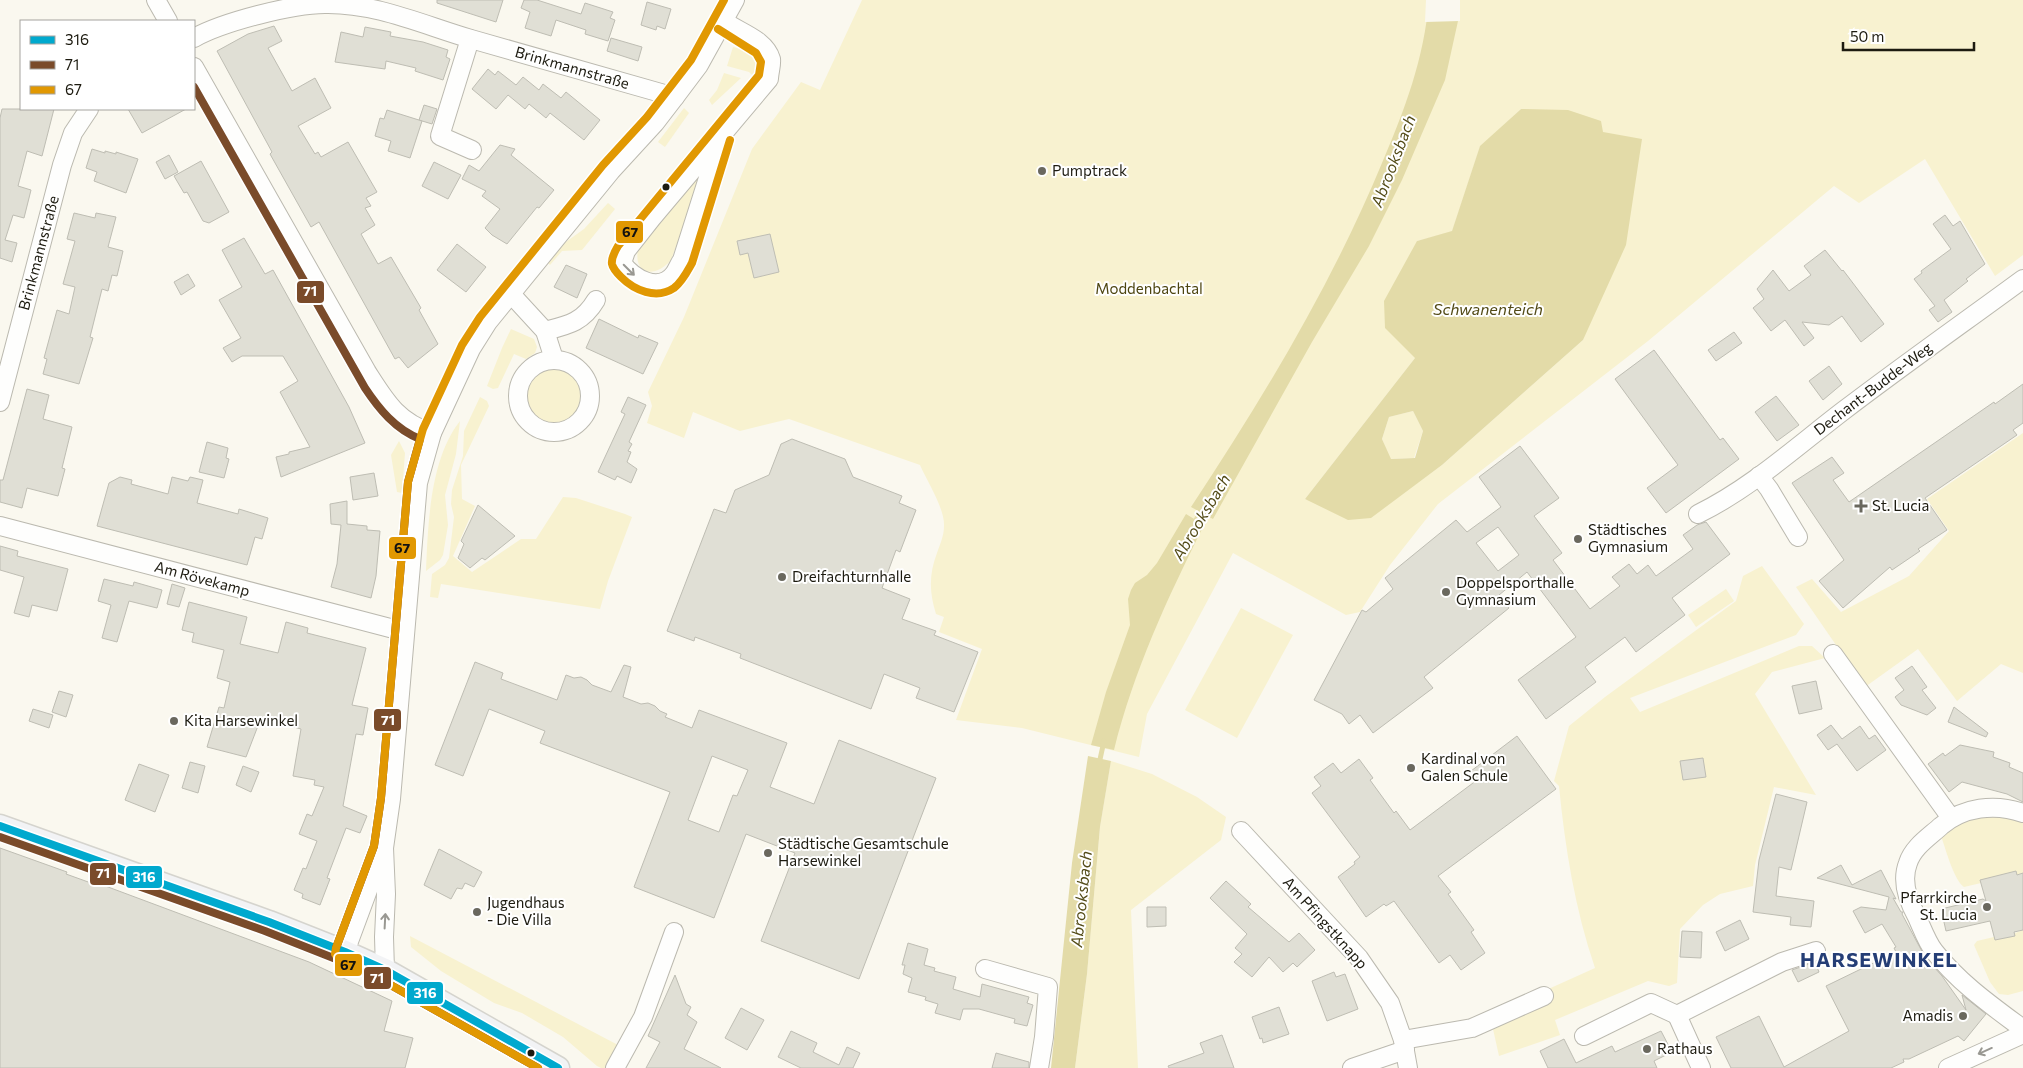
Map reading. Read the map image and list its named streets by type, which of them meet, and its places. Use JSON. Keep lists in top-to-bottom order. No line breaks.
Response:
{"streets":{"street":["Brinkmannstraße","Dechant-Budde-Weg","Am Rövekamp","Am Pfingstknapp"]},"districts":["HARSEWINKEL"],"water":["Abrooksbach","Schwanenteich"],"parks":["Moddenbachtal"],"places":{"other":["Pumptrack","Städtisches Gymnasium","Dreifachturnhalle","Doppelsporthalle Gymnasium","Kita Harsewinkel","Kardinal von Galen Schule","Städtische Gesamtschule Harsewinkel","Pfarrkirche St. Lucia","Jugendhaus - Die Villa","Amadis","Rathaus"],"health":["St. Lucia"]},"lines":["transit line 67","transit line 71","transit line 316"],"legend":["316","71","67"],"scale_bar":"50 m"}
